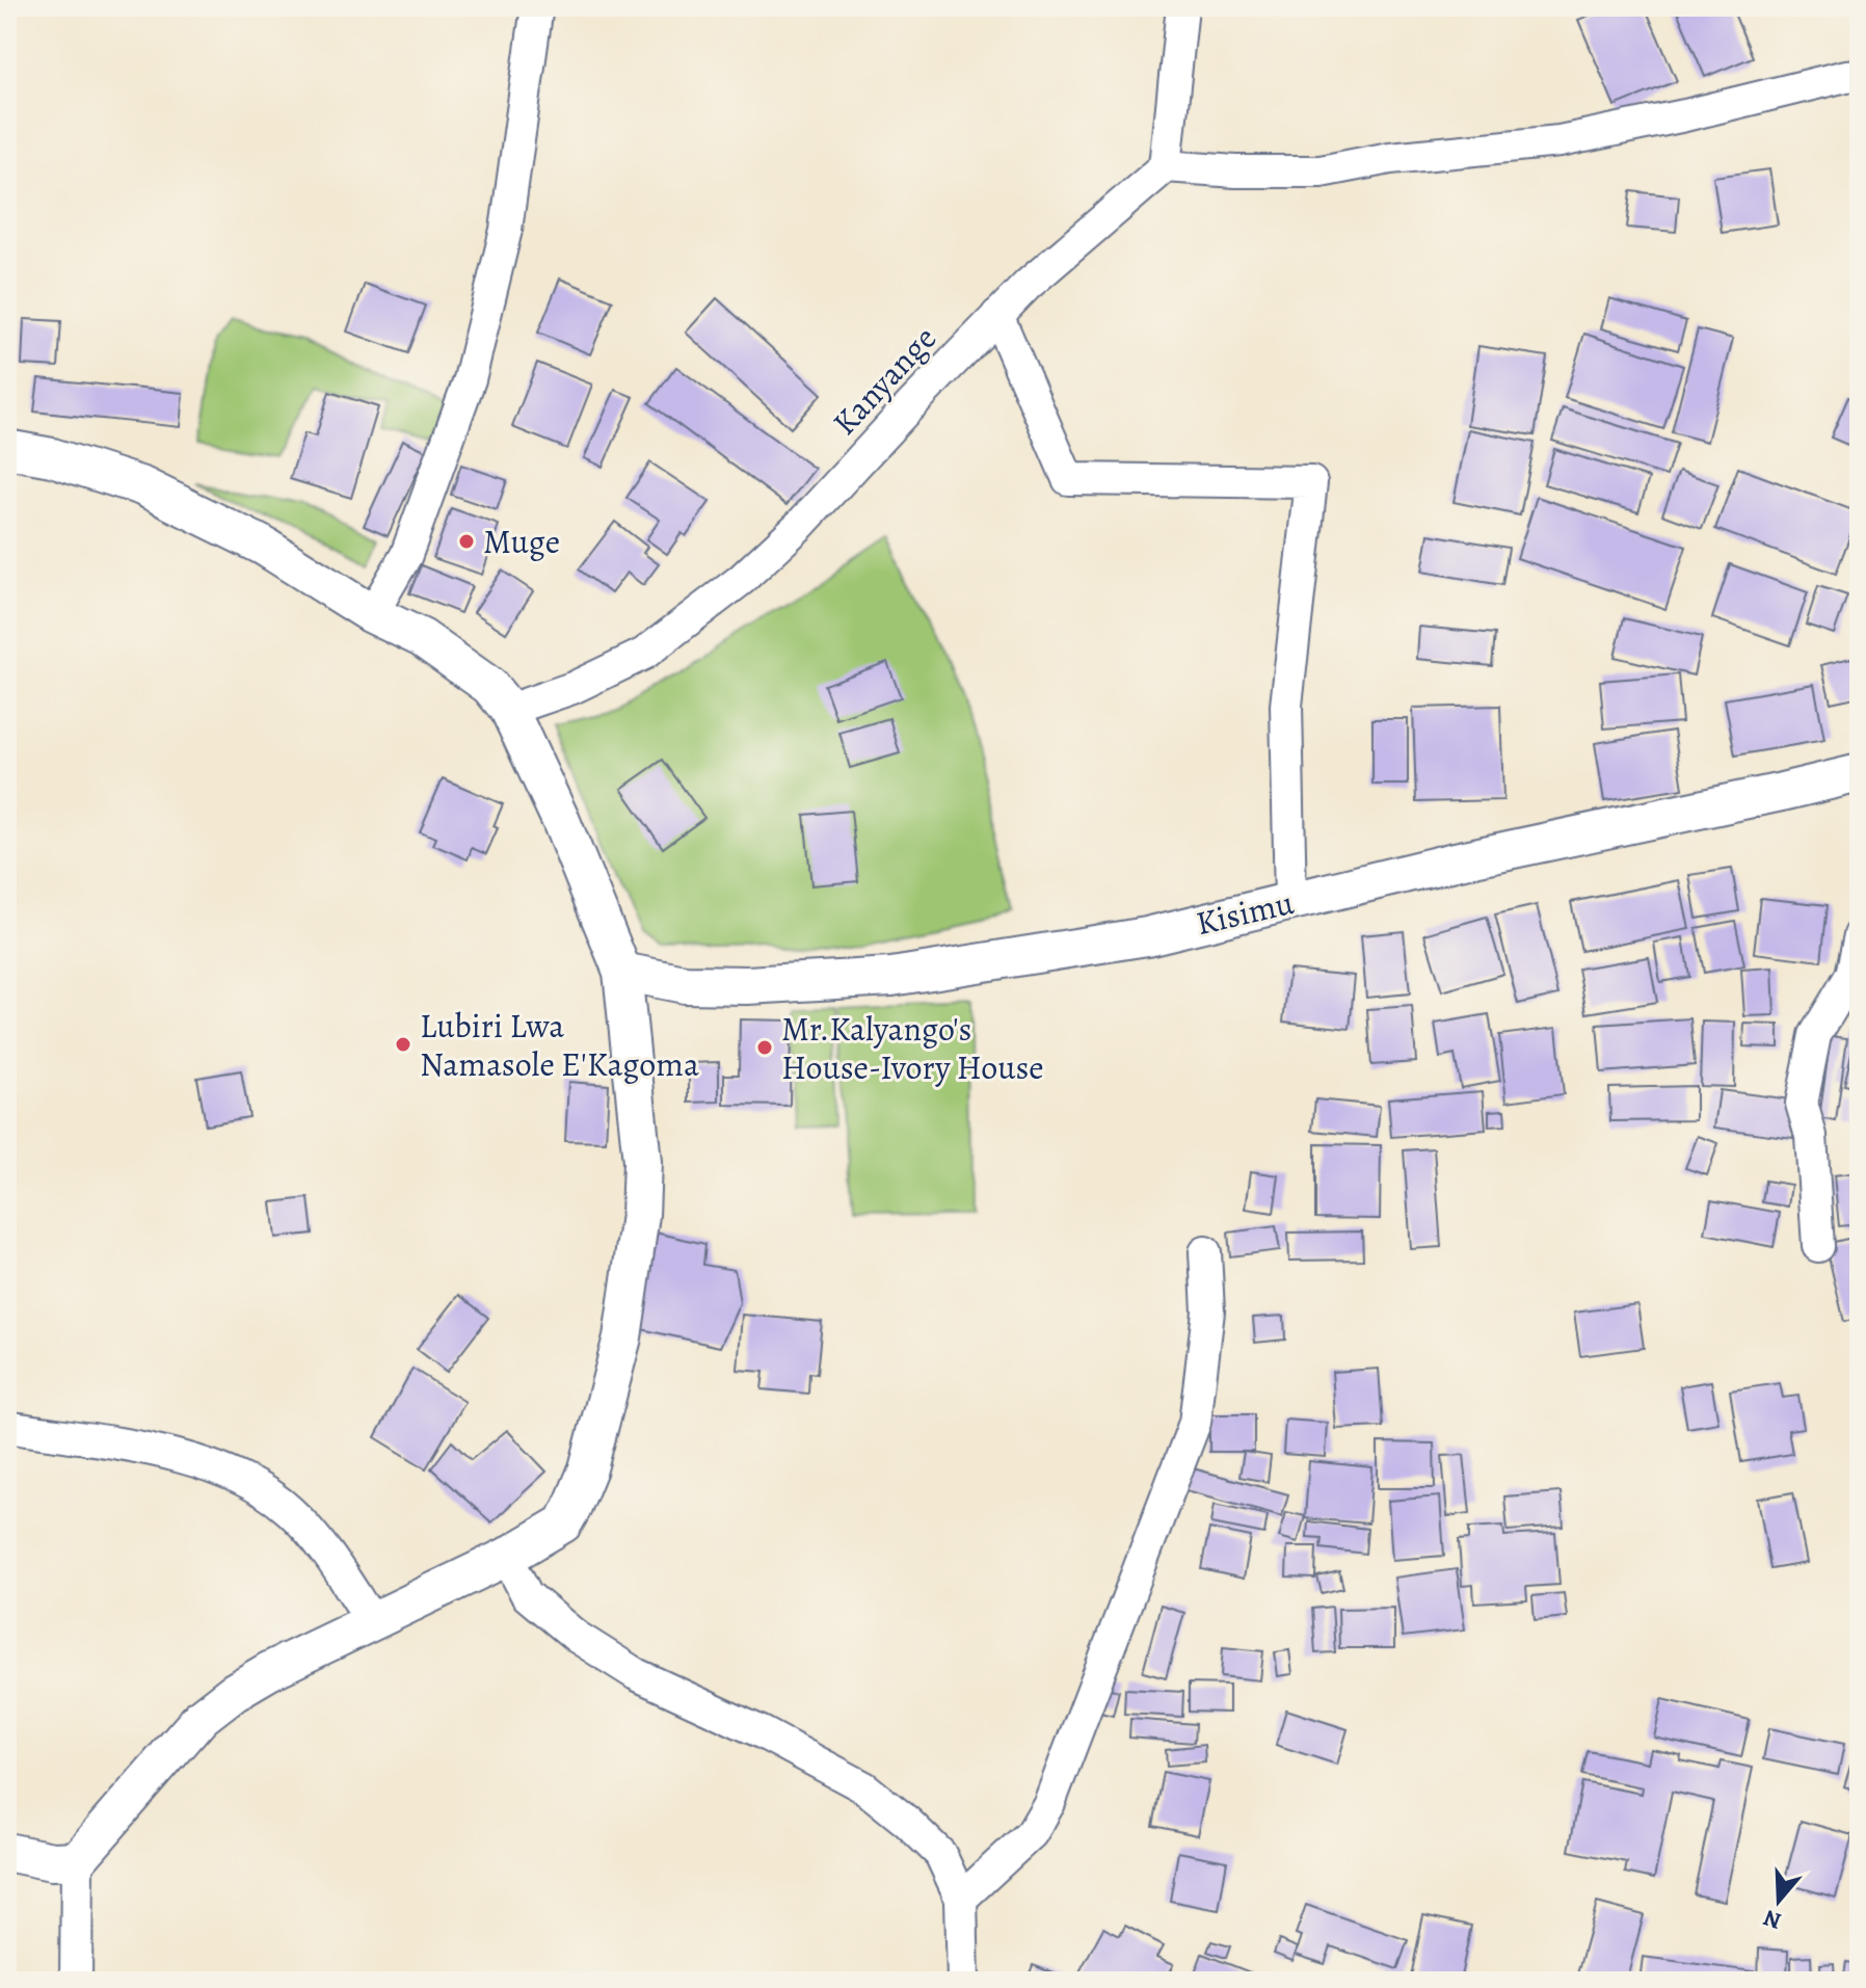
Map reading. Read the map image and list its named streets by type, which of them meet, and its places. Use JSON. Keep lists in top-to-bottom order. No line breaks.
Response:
{"streets":{"street":["Kanyange","Kisimu"]},"places":["Muge","Lubiri Lwa Namasole E'Kagoma","Mr.Kalyango's House-Ivory House"],"north":"bottom"}
